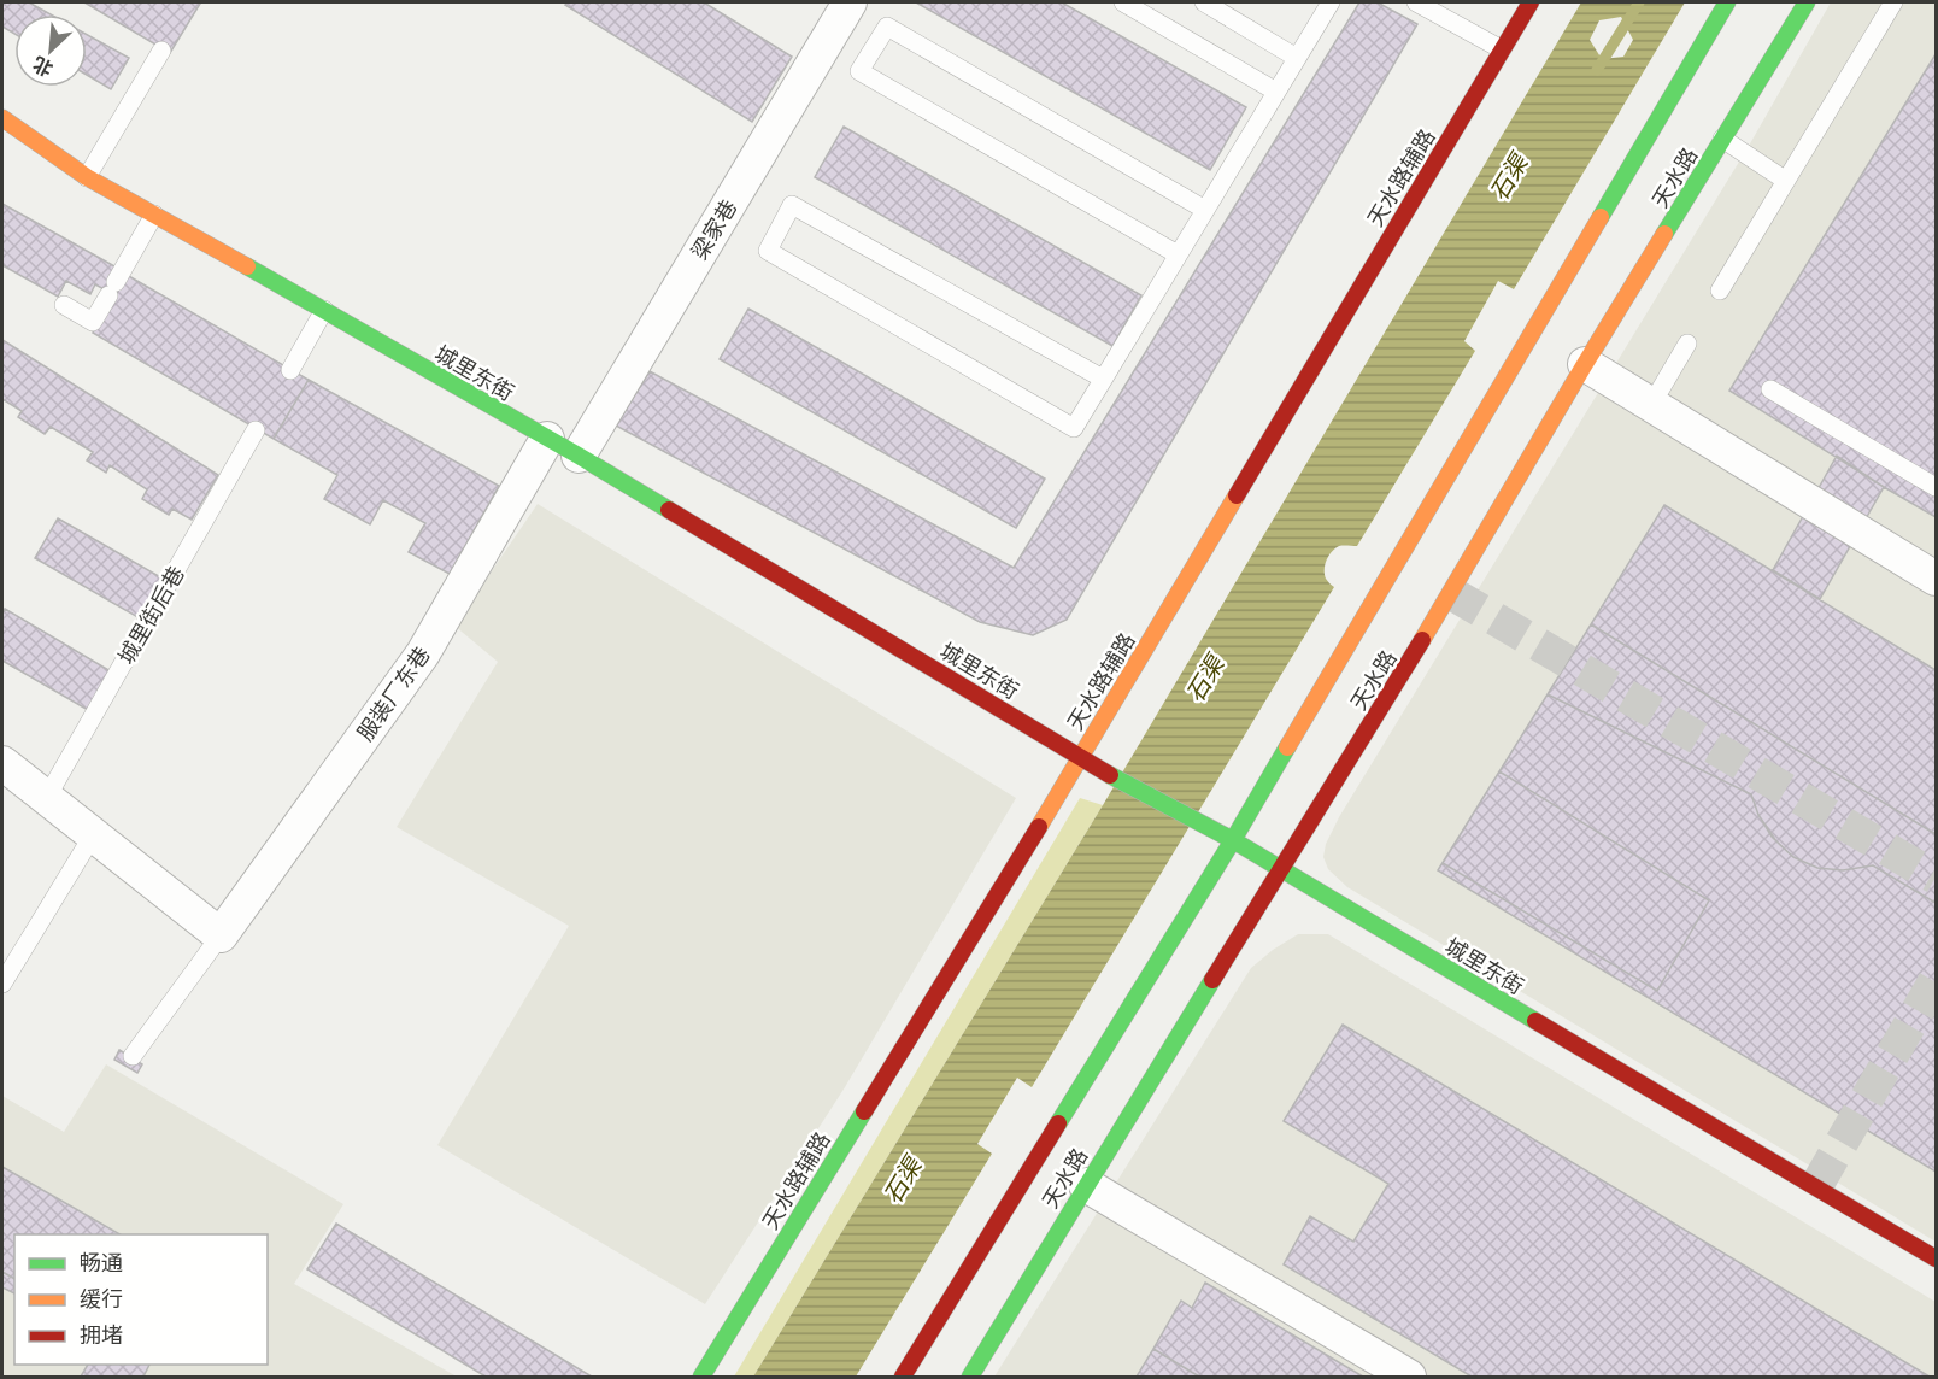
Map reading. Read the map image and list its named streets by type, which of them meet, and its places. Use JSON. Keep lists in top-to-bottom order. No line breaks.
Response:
{"streets":{"street":["天水路辅路","天水路","梁家巷","城里东街","服装厂东巷"],"lane":["城里街后巷"]},"crossings":[["天水路辅路","城里东街"],["天水路","城里东街"],["梁家巷","城里东街"],["城里东街","服装厂东巷"]],"water":["石渠"],"legend":["畅通","缓行","拥堵"],"north":"bottom left"}
